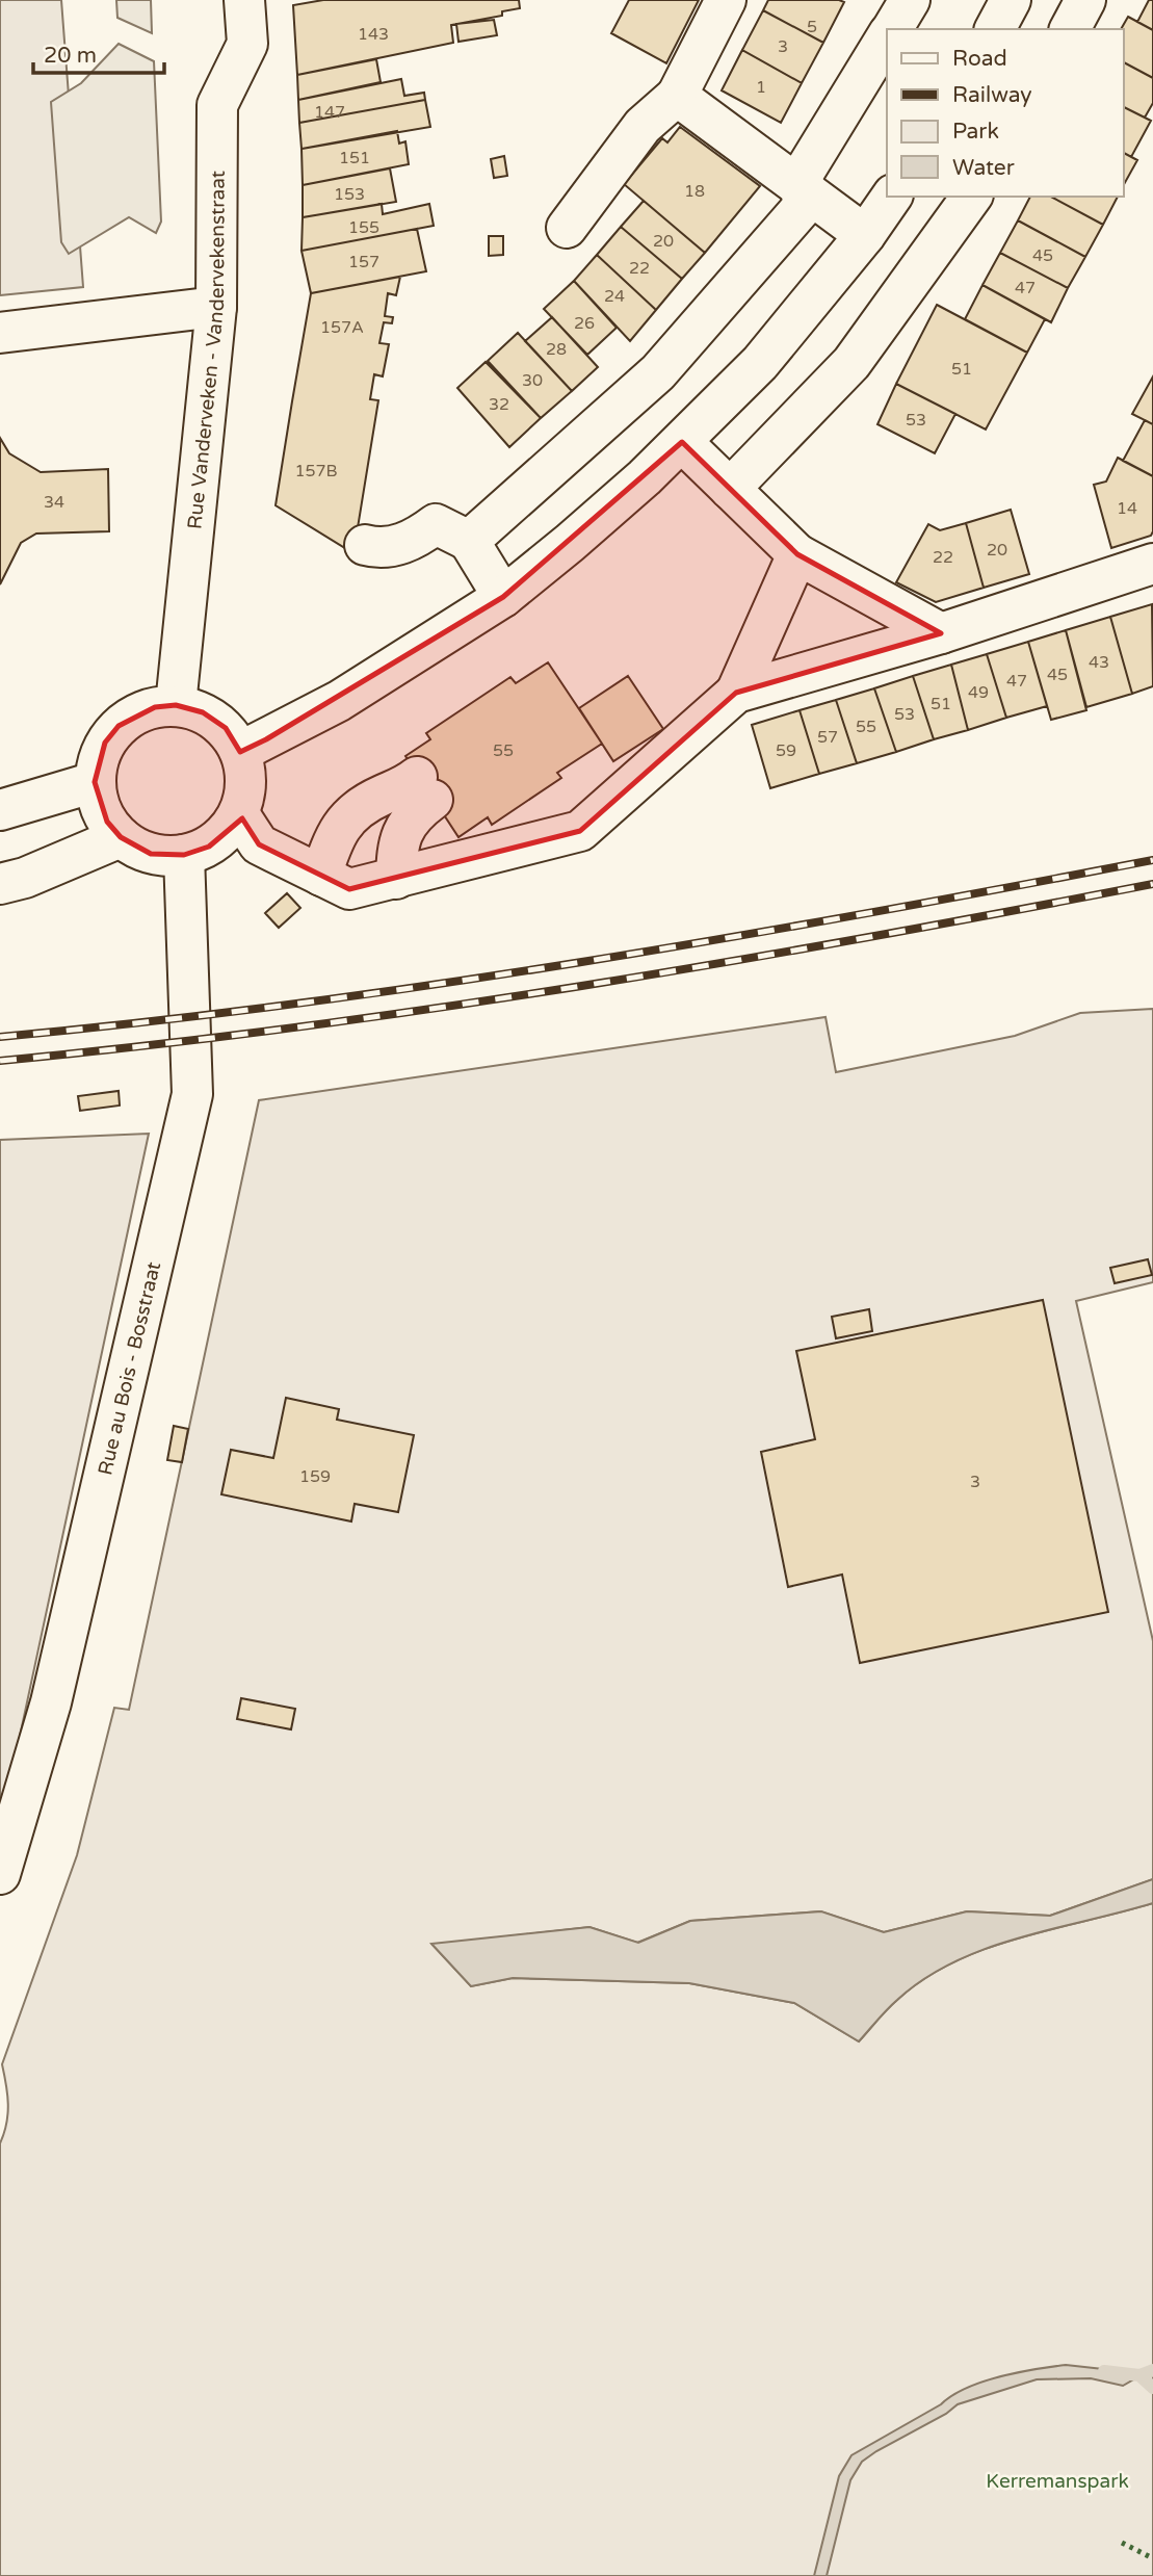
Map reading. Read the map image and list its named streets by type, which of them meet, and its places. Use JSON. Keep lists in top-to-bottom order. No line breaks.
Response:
{"streets":{"street":["Rue Vanderveken - Vandervekenstraat","Rue au Bois - Bosstraat"]},"crossings":[["Rue Vanderveken - Vandervekenstraat","Rue au Bois - Bosstraat"]],"parks":["Kerremanspark"],"house_numbers":["5","143","3","1","147","151","18","153","155","20","45","157","22","47","24","26","157A","28","51","30","32","53","157B","34","14","20","22","43","45","47","49","51","53","55","57","55","59","159","3"],"legend":["Road","Railway","Park","Water"],"scale_bar":"20 m"}
